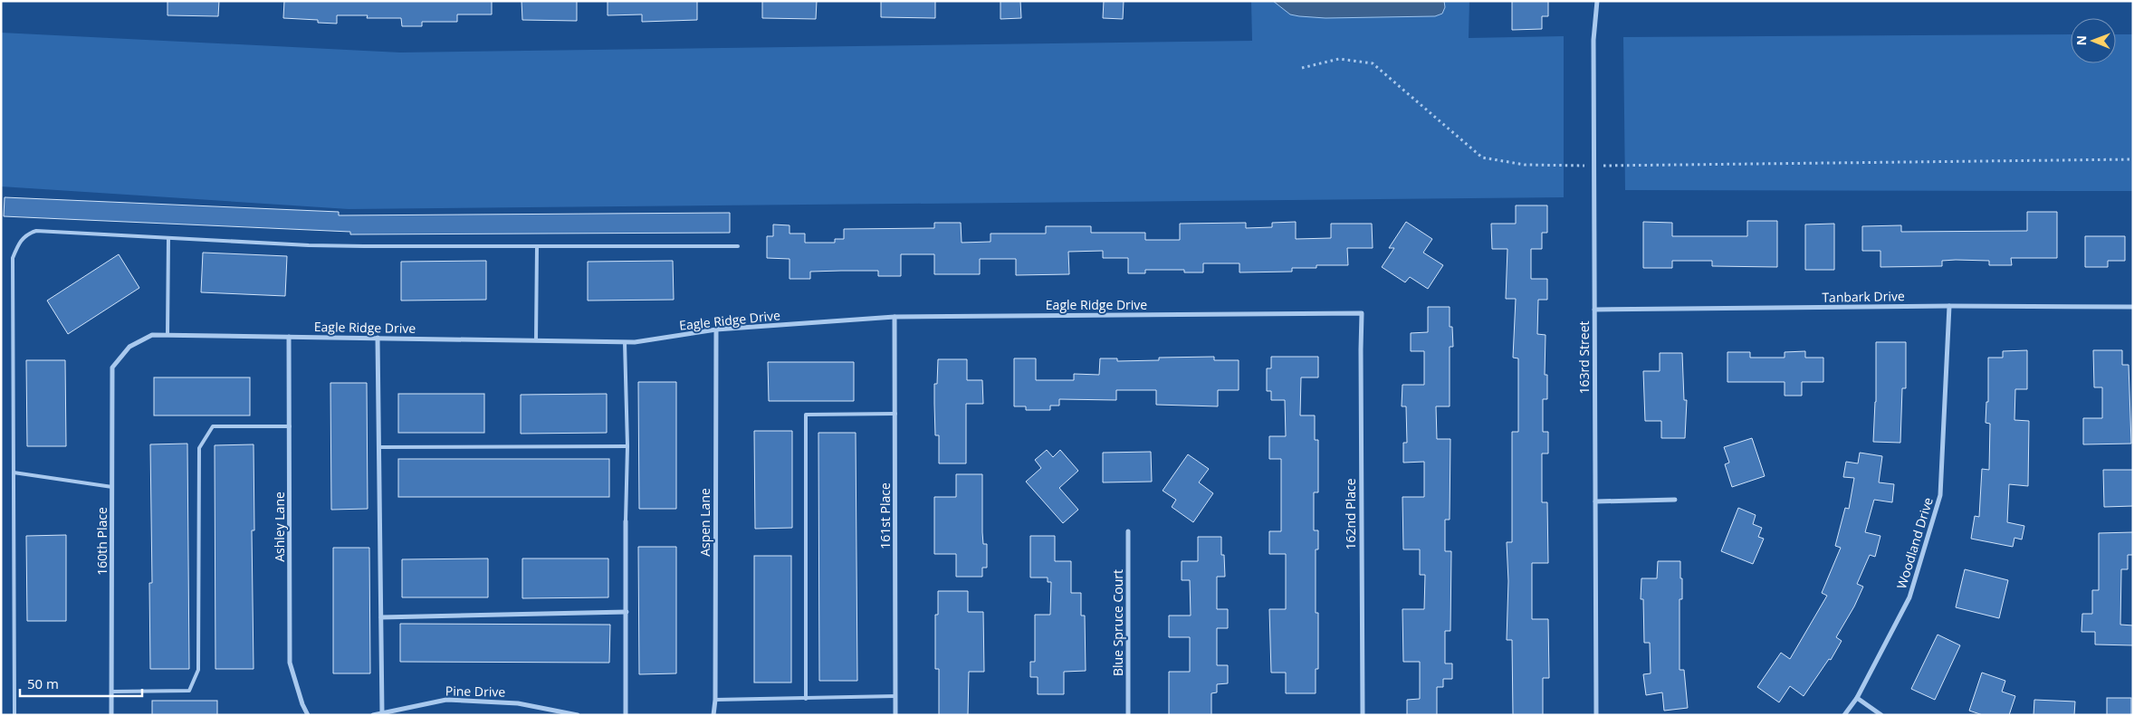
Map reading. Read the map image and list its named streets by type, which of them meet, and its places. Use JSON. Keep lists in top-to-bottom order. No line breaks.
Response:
{"streets":{"street":["Tanbark Drive","Eagle Ridge Drive","163rd Street","162nd Place","161st Place","Aspen Lane","Ashley Lane","160th Place","Woodland Drive","Blue Spruce Court","Pine Drive"]},"crossings":[["Tanbark Drive","163rd Street"],["Tanbark Drive","Woodland Drive"],["Eagle Ridge Drive","162nd Place"],["Eagle Ridge Drive","161st Place"],["Eagle Ridge Drive","Aspen Lane"],["Eagle Ridge Drive","Ashley Lane"],["Eagle Ridge Drive","160th Place"]],"scale_bar":"50 m","north":"left"}
